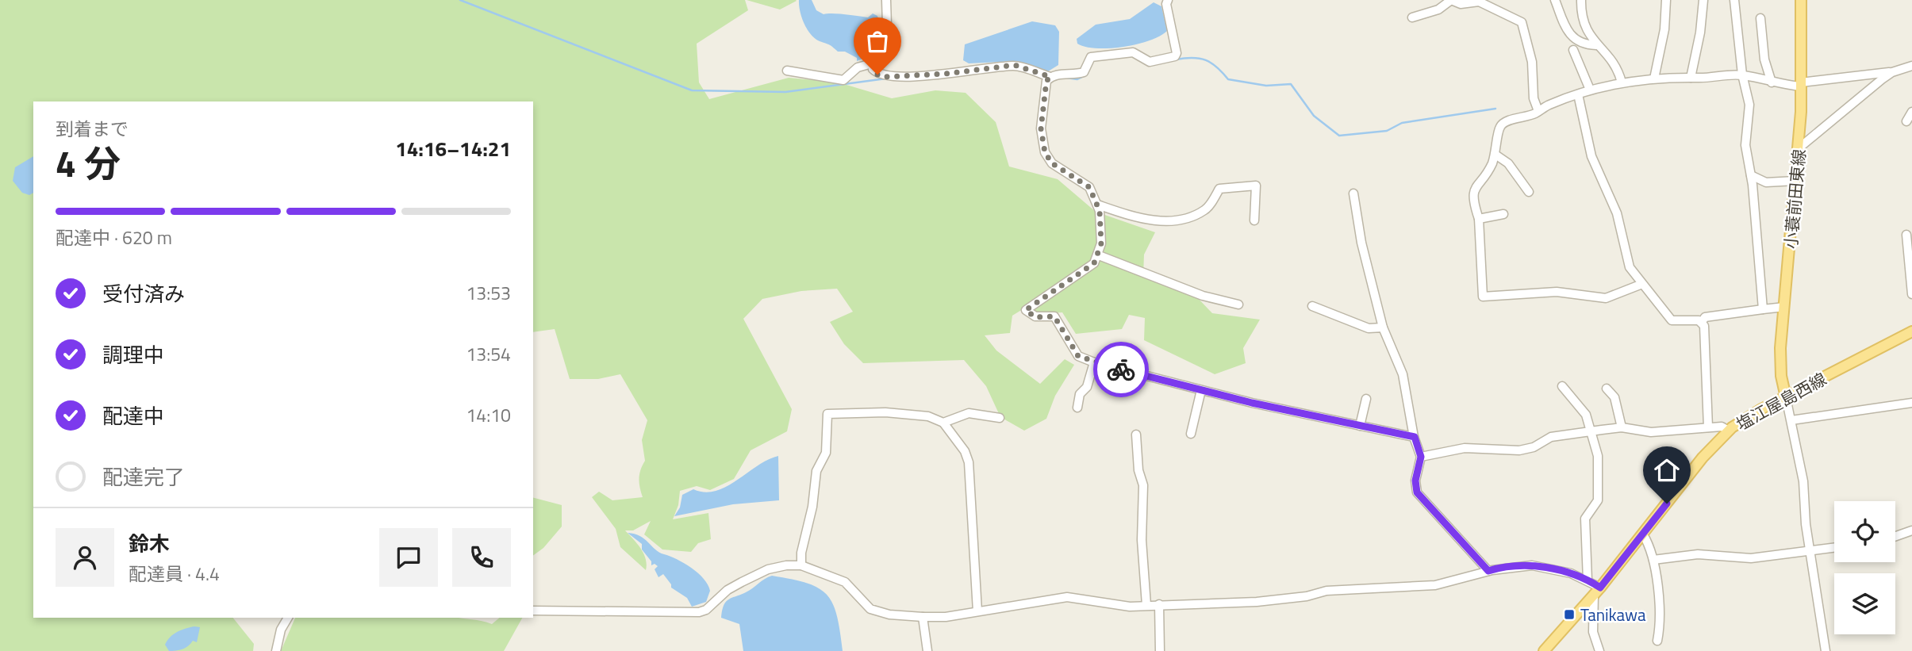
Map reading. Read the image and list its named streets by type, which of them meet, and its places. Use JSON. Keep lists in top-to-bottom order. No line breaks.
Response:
{"streets":{"main road":["小蓑前田東線","塩江屋島西線"]},"crossings":[["小蓑前田東線","塩江屋島西線"]],"places":{"transit":["Tanikawa"]},"page":{"heading":["4 分","到着まで","14:16–14:21"],"panel":["鈴木","配達員 · 4.4"],"bar":"配達中 · 620 m","list":[["受付済み","13:53"],["調理中","13:54"],["配達中","14:10"],"配達完了"]}}
